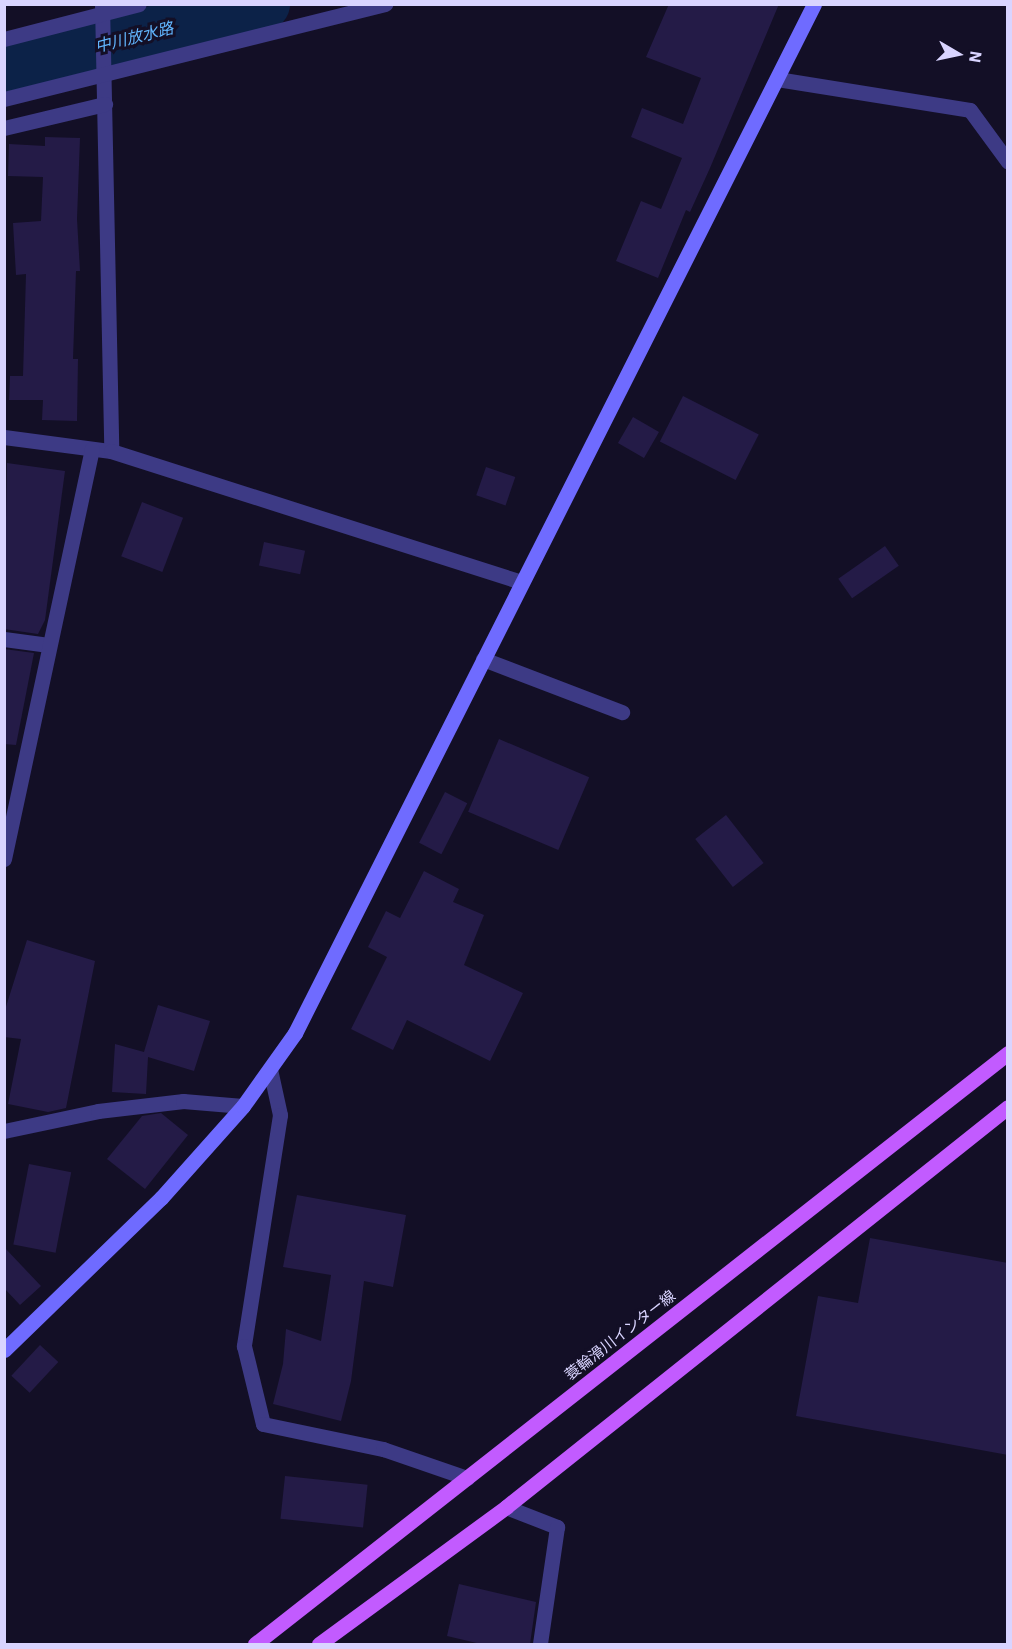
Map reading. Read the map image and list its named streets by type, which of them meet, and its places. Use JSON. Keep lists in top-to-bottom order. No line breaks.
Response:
{"streets":{"main road":["蓑輪滑川インター線"]},"water":["中川放水路"],"north":"right"}
